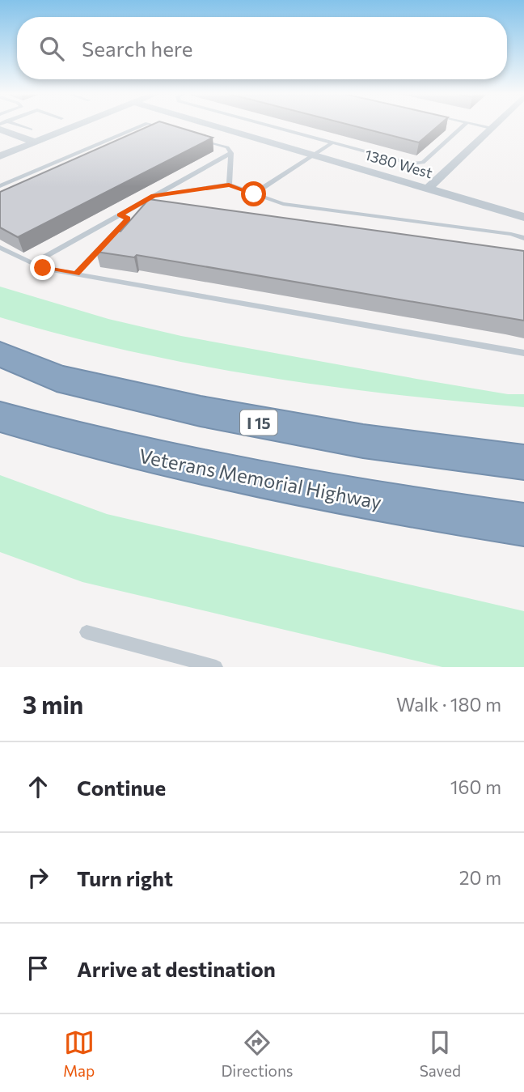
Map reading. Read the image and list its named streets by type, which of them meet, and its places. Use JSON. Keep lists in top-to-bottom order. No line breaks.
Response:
{"streets":{"highway":["I 15","Veterans Memorial Highway"],"street":["1380 West"]},"page":{"search":"Search here","heading":["3 min","Walk · 180 m"],"list":[["Continue","160 m"],["Turn right","20 m"],"Arrive at destination"],"nav":["Map","Directions","Saved"]}}
